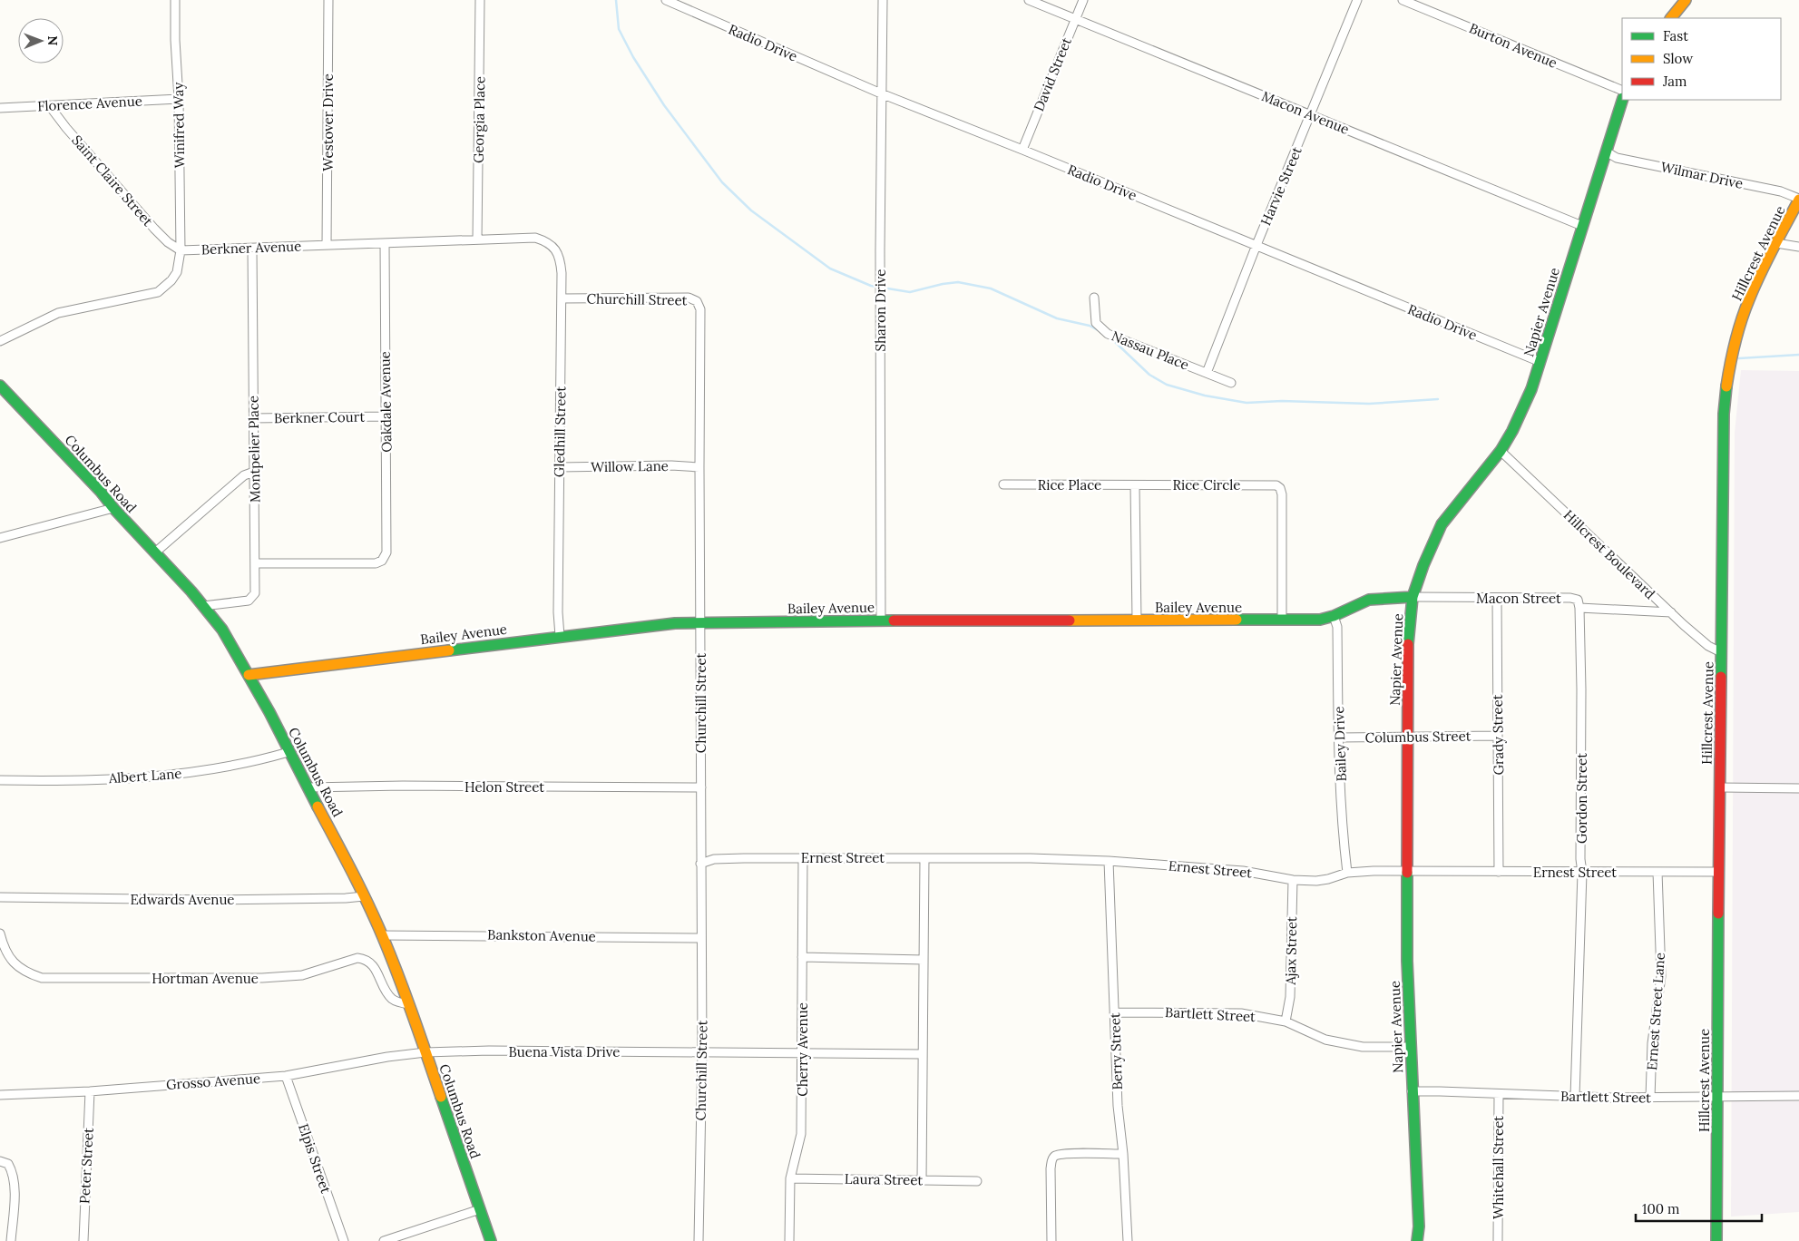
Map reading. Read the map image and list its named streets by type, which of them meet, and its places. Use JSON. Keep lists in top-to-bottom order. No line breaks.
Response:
{"streets":{"street":["Radio Drive","Burton Avenue","David Street","Florence Avenue","Macon Avenue","Georgia Place","Westover Drive","Winifred Way","Wilmar Drive","Saint Claire Street","Harvie Street","Berkner Avenue","Hillcrest Avenue","Churchill Street","Sharon Drive","Napier Avenue","Nassau Place","Oakdale Avenue","Berkner Court","Gledhill Street","Montpelier Place","Willow Lane","Columbus Road","Rice Place","Rice Circle","Hillcrest Boulevard","Macon Street","Bailey Avenue","Grady Street","Columbus Street","Bailey Drive","Albert Lane","Helon Street","Gordon Street","Ernest Street","Edwards Avenue","Bankston Avenue","Ajax Street","Hortman Avenue","Ernest Street Lane","Bartlett Street","Cherry Avenue","Buena Vista Drive","Berry Street","Grosso Avenue","Elpis Street","Peter Street","Whitehall Street","Laura Street"]},"crossings":[["Radio Drive","David Street"],["Radio Drive","Harvie Street"],["Radio Drive","Sharon Drive"],["Radio Drive","Napier Avenue"],["David Street","Macon Avenue"],["Florence Avenue","Winifred Way"],["Florence Avenue","Saint Claire Street"],["Macon Avenue","Harvie Street"],["Macon Avenue","Napier Avenue"],["Georgia Place","Berkner Avenue"],["Westover Drive","Berkner Avenue"],["Winifred Way","Saint Claire Street"],["Winifred Way","Berkner Avenue"],["Wilmar Drive","Hillcrest Avenue"],["Wilmar Drive","Napier Avenue"],["Saint Claire Street","Berkner Avenue"],["Harvie Street","Nassau Place"],["Berkner Avenue","Oakdale Avenue"],["Berkner Avenue","Gledhill Street"],["Berkner Avenue","Montpelier Place"],["Hillcrest Avenue","Hillcrest Boulevard"],["Hillcrest Avenue","Ernest Street"],["Hillcrest Avenue","Bartlett Street"],["Churchill Street","Gledhill Street"],["Churchill Street","Willow Lane"],["Churchill Street","Bailey Avenue"],["Churchill Street","Helon Street"],["Churchill Street","Ernest Street"],["Churchill Street","Bankston Avenue"],["Churchill Street","Buena Vista Drive"],["Sharon Drive","Bailey Avenue"],["Napier Avenue","Hillcrest Boulevard"],["Napier Avenue","Macon Street"],["Napier Avenue","Bailey Avenue"],["Napier Avenue","Columbus Street"],["Napier Avenue","Ernest Street"],["Napier Avenue","Bartlett Street"],["Oakdale Avenue","Berkner Court"],["Oakdale Avenue","Montpelier Place"],["Berkner Court","Montpelier Place"],["Gledhill Street","Willow Lane"],["Gledhill Street","Bailey Avenue"],["Montpelier Place","Columbus Road"],["Columbus Road","Bailey Avenue"],["Columbus Road","Albert Lane"],["Columbus Road","Helon Street"],["Columbus Road","Edwards Avenue"],["Columbus Road","Bankston Avenue"],["Columbus Road","Hortman Avenue"],["Columbus Road","Buena Vista Drive"],["Columbus Road","Grosso Avenue"],["Rice Place","Rice Circle"],["Rice Circle","Bailey Avenue"],["Hillcrest Boulevard","Macon Street"],["Macon Street","Bailey Avenue"],["Macon Street","Grady Street"],["Macon Street","Gordon Street"],["Bailey Avenue","Bailey Drive"],["Grady Street","Columbus Street"],["Grady Street","Ernest Street"],["Columbus Street","Bailey Drive"],["Bailey Drive","Ernest Street"],["Gordon Street","Ernest Street"],["Gordon Street","Bartlett Street"],["Ernest Street","Ajax Street"],["Ernest Street","Ernest Street Lane"],["Ernest Street","Cherry Avenue"],["Ernest Street","Berry Street"],["Ajax Street","Bartlett Street"],["Ernest Street Lane","Bartlett Street"],["Bartlett Street","Berry Street"],["Bartlett Street","Whitehall Street"],["Cherry Avenue","Buena Vista Drive"],["Cherry Avenue","Laura Street"],["Buena Vista Drive","Grosso Avenue"],["Grosso Avenue","Elpis Street"],["Grosso Avenue","Peter Street"]],"legend":["Fast","Slow","Jam"],"scale_bar":"100 m","north":"right"}
